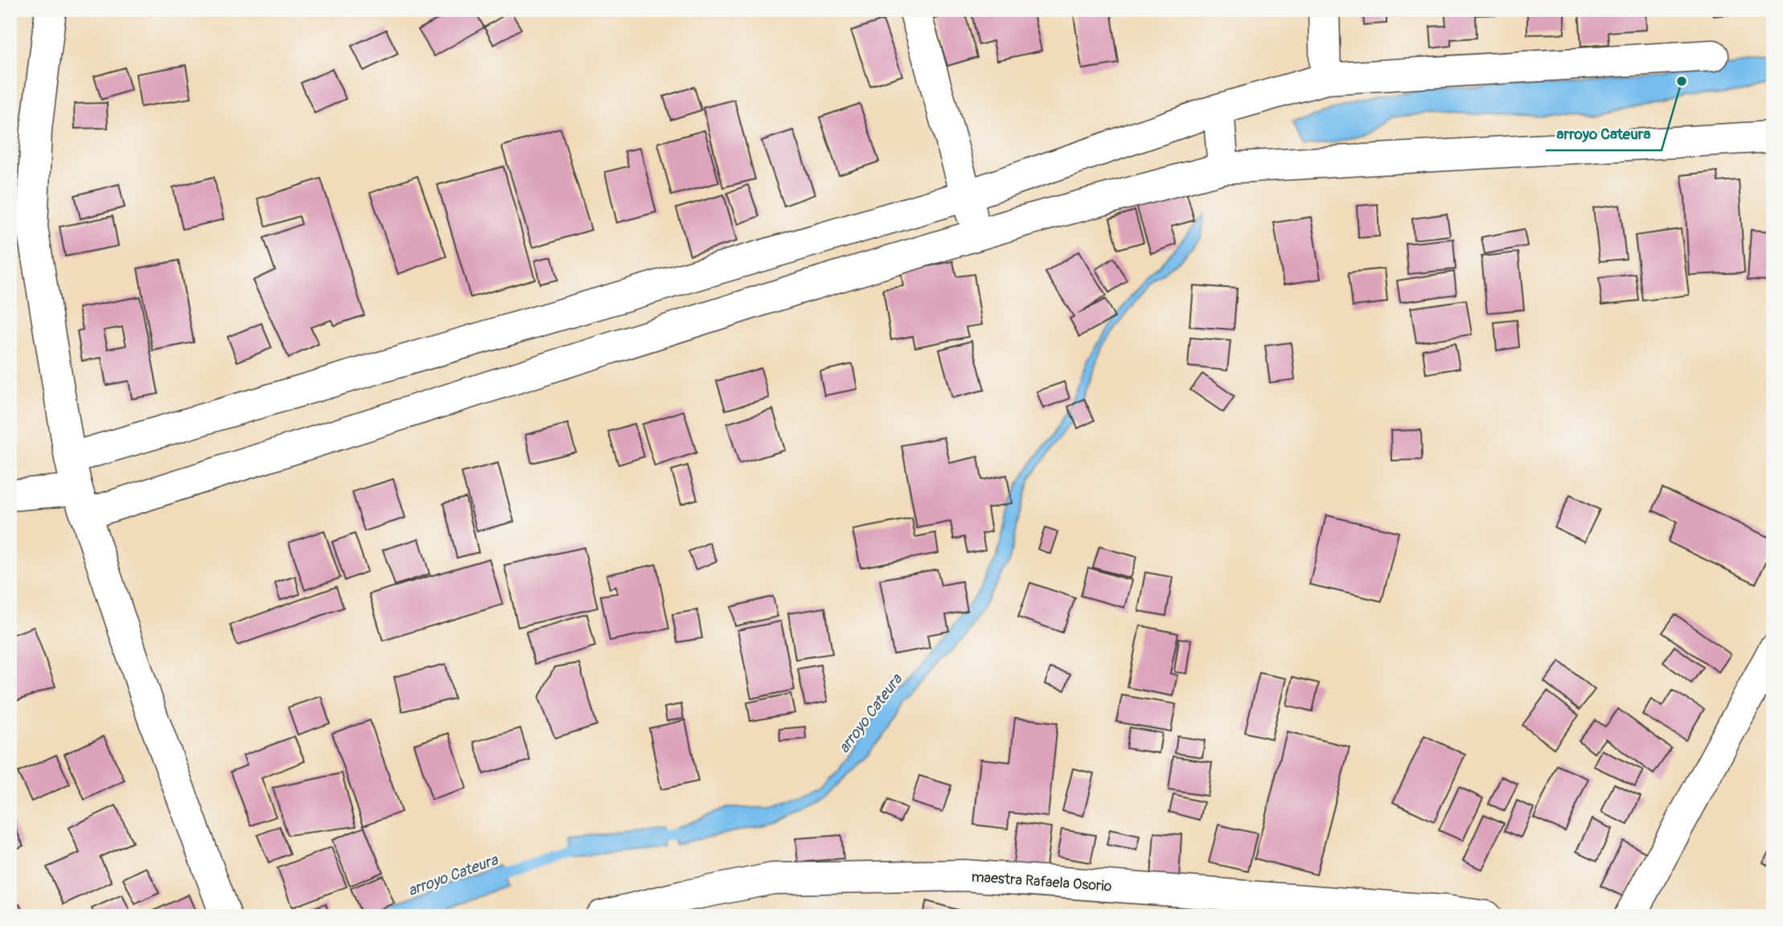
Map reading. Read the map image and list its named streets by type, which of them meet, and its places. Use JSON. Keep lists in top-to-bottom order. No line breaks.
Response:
{"streets":{"street":["maestra Rafaela Osorio"]},"water":["arroyo Cateura"],"places":["arroyo Cateura"]}
